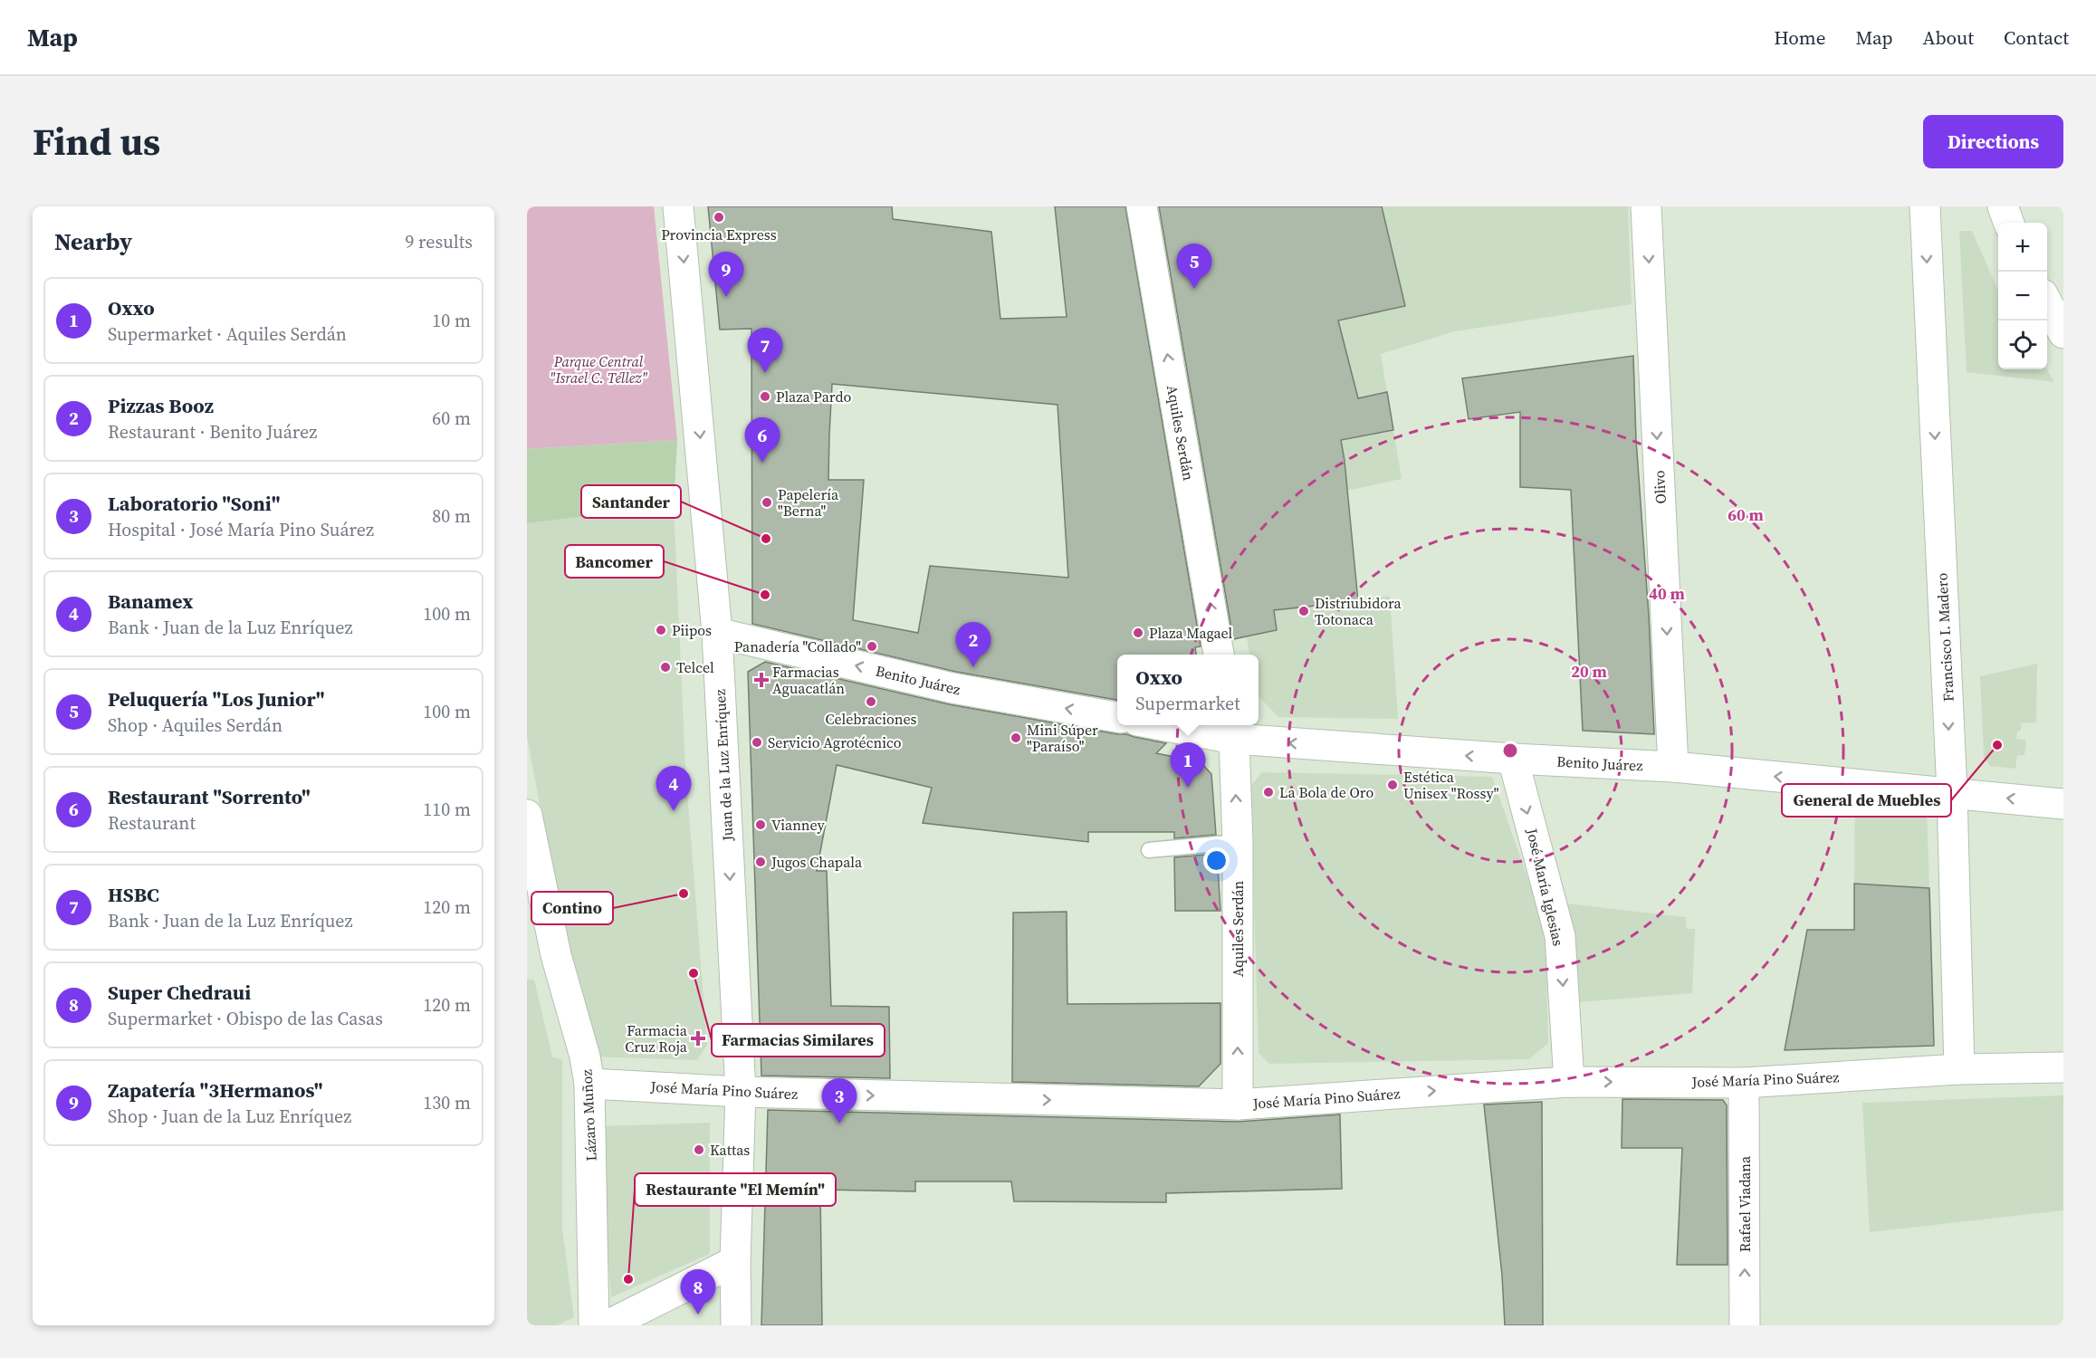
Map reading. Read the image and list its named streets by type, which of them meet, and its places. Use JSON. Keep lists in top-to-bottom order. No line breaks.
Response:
{"streets":{"street":["Aquiles Serdán","Olivo","Francisco I. Madero","Benito Juárez","Juan de la Luz Enríquez","José María Iglesias","José María Pino Suárez","Lázaro Muñoz","Rafael Viadana"]},"crossings":[["Aquiles Serdán","Benito Juárez"],["Aquiles Serdán","José María Pino Suárez"],["Olivo","Benito Juárez"],["Francisco I. Madero","Benito Juárez"],["Francisco I. Madero","José María Pino Suárez"],["Benito Juárez","Juan de la Luz Enríquez"],["Benito Juárez","José María Iglesias"],["Juan de la Luz Enríquez","José María Pino Suárez"],["José María Iglesias","José María Pino Suárez"],["José María Pino Suárez","Lázaro Muñoz"],["José María Pino Suárez","Rafael Viadana"]],"one_way":["Aquiles Serdán","Olivo","Francisco I. Madero","Benito Juárez","Juan de la Luz Enríquez","José María Iglesias","José María Pino Suárez","Rafael Viadana"],"parks":["Parque Central \"Israel C. Téllez\""],"places":{"other":["Provincia Express","Plaza Pardo","Papelería \"Berna\"","Santander","Bancomer","Distriubidora Totonaca","Piipos","Plaza Magael","Panadería \"Collado\"","Telcel","Celebraciones","Mini Súper \"Paraíso\"","Servicio Agrotécnico","General de Muebles","Estética Unisex \"Rossy\"","La Bola de Oro","Vianney","Jugos Chapala","Contino","Farmacias Similares","Kattas","Restaurante \"El Memín\""],"health":["Farmacias Aguacatlán","Farmacia Cruz Roja"]},"page":{"header":"Map","nav":["Home","Map","About","Contact"],"title":"Find us","buttons":"Directions","heading":["Nearby","9 results"],"map_buttons":["+","−"],"pins":["5","9","7","6","2","1","4","3","8"],"list":[{"mark":"1","name":"Oxxo","note":"Supermarket · Aquiles Serdán","value":"10 m"},{"mark":"2","name":"Pizzas Booz","note":"Restaurant · Benito Juárez","value":"60 m"},{"mark":"3","name":"Laboratorio \"Soni\"","note":"Hospital · José María Pino Suárez","value":"80 m"},{"mark":"4","name":"Banamex","note":"Bank · Juan de la Luz Enríquez","value":"100 m"},{"mark":"5","name":"Peluquería \"Los Junior\"","note":"Shop · Aquiles Serdán","value":"100 m"},{"mark":"6","name":"Restaurant \"Sorrento\"","note":"Restaurant","value":"110 m"},{"mark":"7","name":"HSBC","note":"Bank · Juan de la Luz Enríquez","value":"120 m"},{"mark":"8","name":"Super Chedraui","note":"Supermarket · Obispo de las Casas","value":"120 m"},{"mark":"9","name":"Zapatería \"3Hermanos\"","note":"Shop · Juan de la Luz Enríquez","value":"130 m"}],"popup":["Oxxo","Supermarket"]},"rings":["60 m","40 m","20 m"]}
